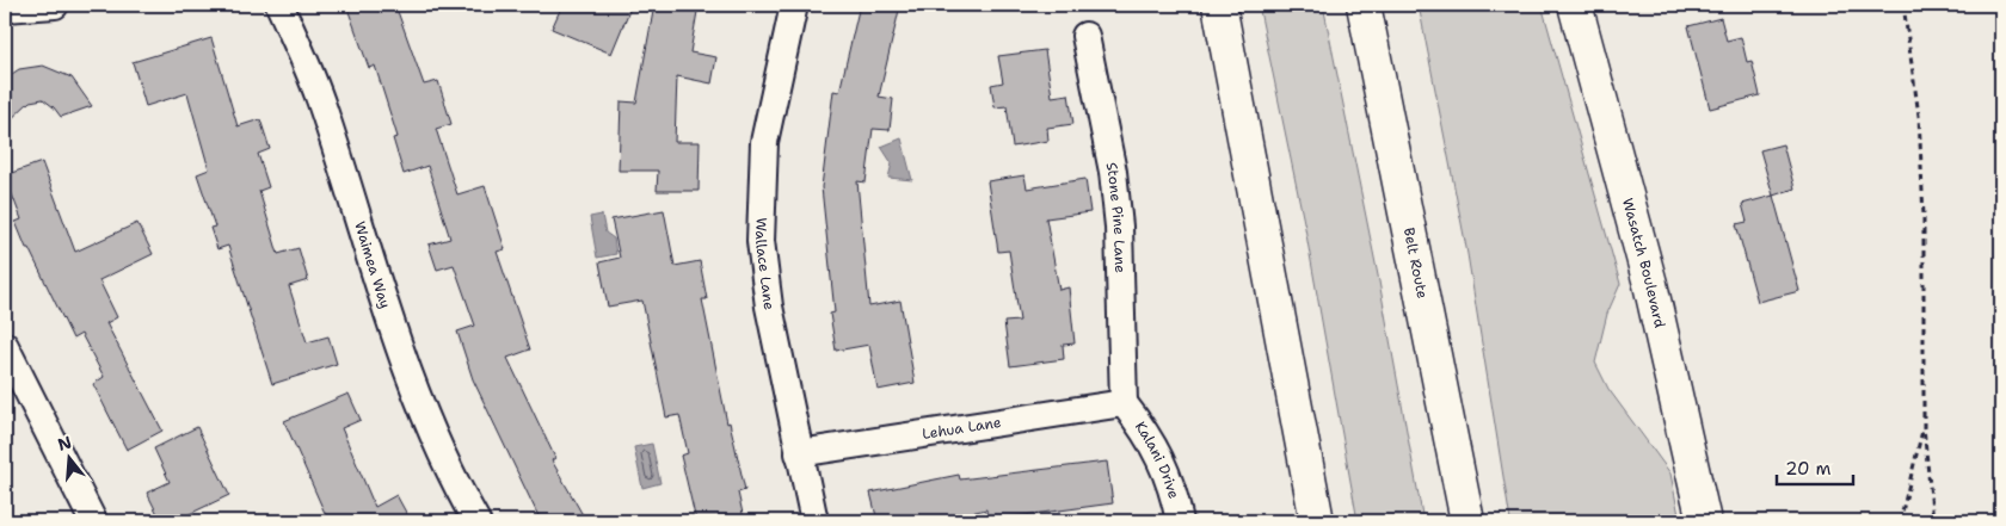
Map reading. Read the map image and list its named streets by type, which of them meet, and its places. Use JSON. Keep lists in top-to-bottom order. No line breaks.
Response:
{"streets":{"main road":["Wasatch Boulevard","Belt Route"],"street":["Stone Pine Lane","Wallace Lane","Waimea Way","Lehua Lane","Kalani Drive"]},"crossings":[["Stone Pine Lane","Lehua Lane"],["Stone Pine Lane","Kalani Drive"],["Wallace Lane","Lehua Lane"],["Lehua Lane","Kalani Drive"]],"scale_bar":"20 m","north":"top"}
